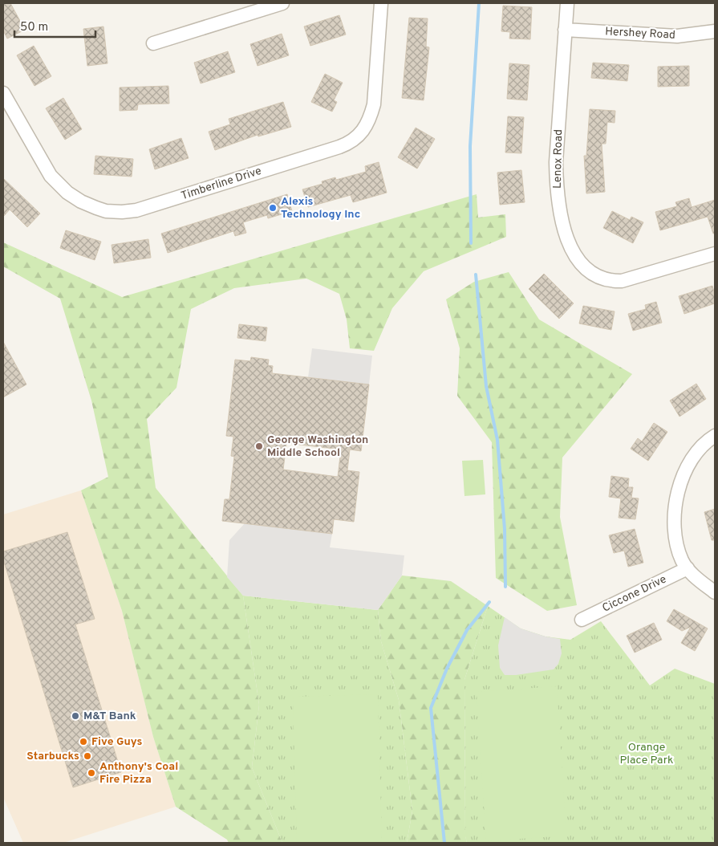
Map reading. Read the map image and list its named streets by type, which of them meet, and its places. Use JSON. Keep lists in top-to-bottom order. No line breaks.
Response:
{"streets":{"street":["Hershey Road","Lenox Road","Timberline Drive","Ciccone Drive"]},"crossings":[["Hershey Road","Lenox Road"]],"parks":["Orange Place Park"],"places":["Alexis Technology Inc","George Washington Middle School","M&T Bank","Five Guys","Starbucks","Anthony's Coal Fire Pizza"],"scale_bar":"50 m"}
